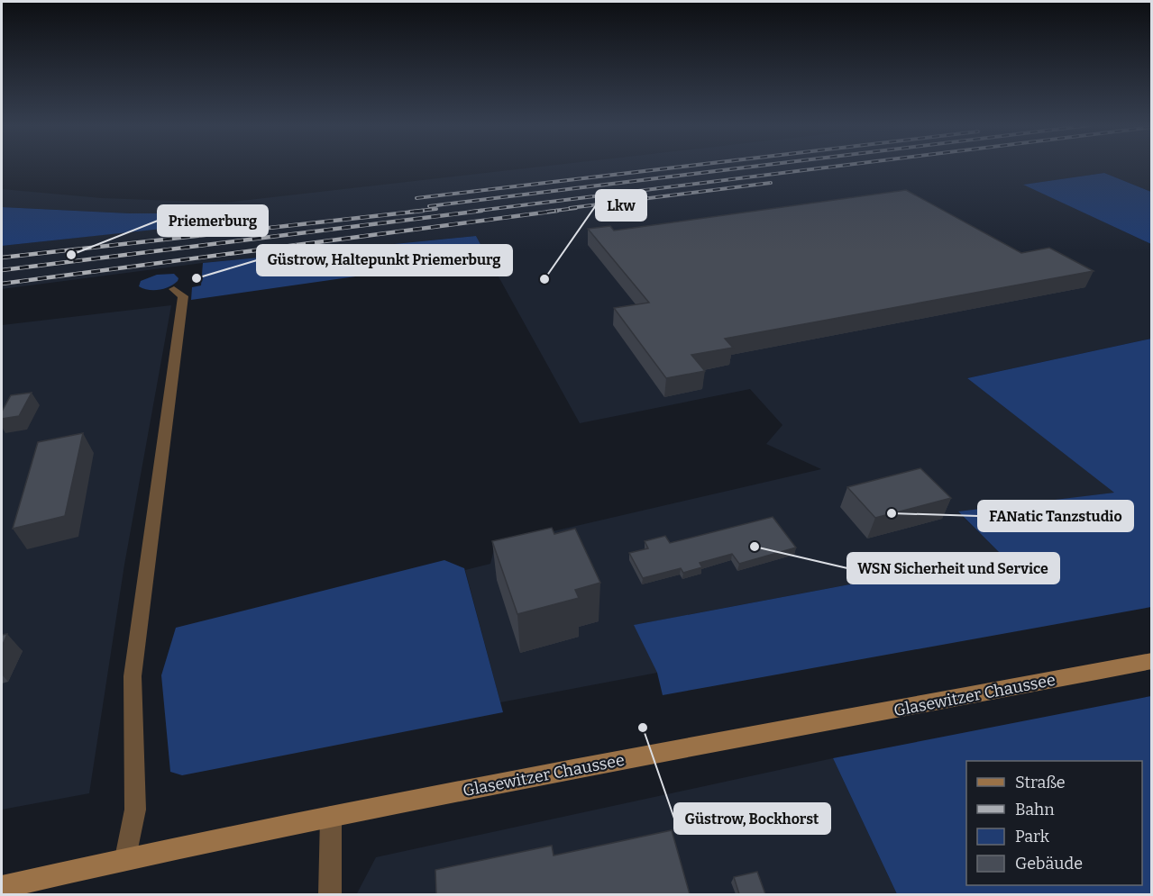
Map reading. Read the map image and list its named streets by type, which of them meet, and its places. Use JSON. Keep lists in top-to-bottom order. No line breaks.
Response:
{"streets":{"main road":["Glasewitzer Chaussee"]},"places":["Priemerburg","Güstrow, Haltepunkt Priemerburg","Lkw","FANatic Tanzstudio","WSN Sicherheit und Service","Güstrow, Bockhorst"],"legend":["Straße","Bahn","Park","Gebäude"]}
